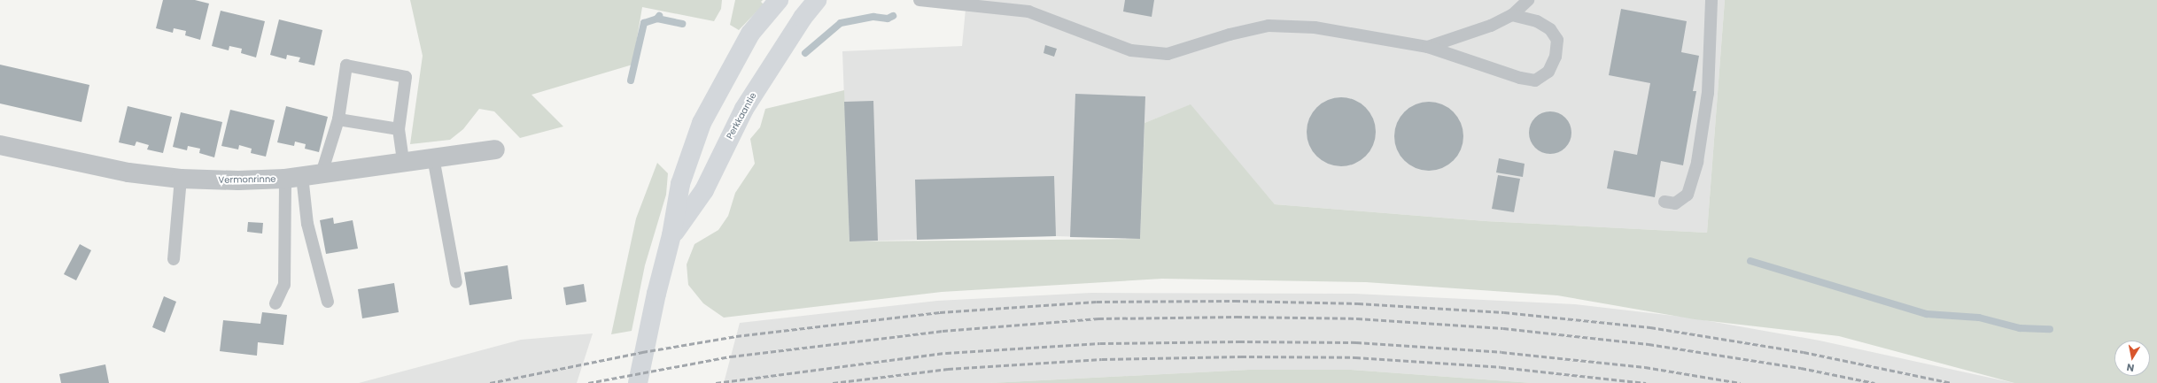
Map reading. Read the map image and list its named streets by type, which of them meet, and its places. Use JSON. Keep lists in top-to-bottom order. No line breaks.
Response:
{"streets":{"main road":["Perkkaantie"],"street":["Vermonrinne"]},"north":"bottom"}
